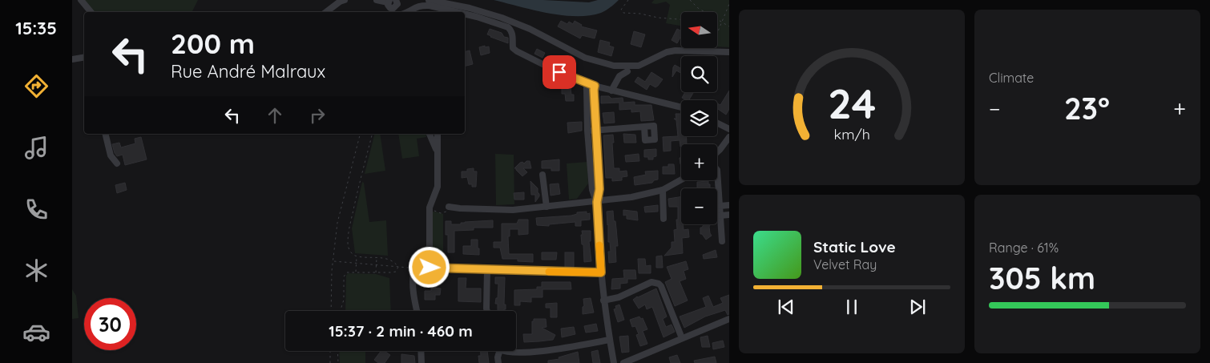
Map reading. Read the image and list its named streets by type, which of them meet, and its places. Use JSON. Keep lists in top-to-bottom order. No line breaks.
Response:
{"north":"left","page":{"tabs":"15:35","tile":["Climate",["Range · 61%","305 km"]],"map_buttons":["+","−"],"turn":["200 m","Rue André Malraux"],"heat":["−","23°","+"],"song":["Static Love","Velvet Ray"],"limit":"30","trip":"15:37 · 2 min · 460 m","gauge":["24","km/h"]}}
